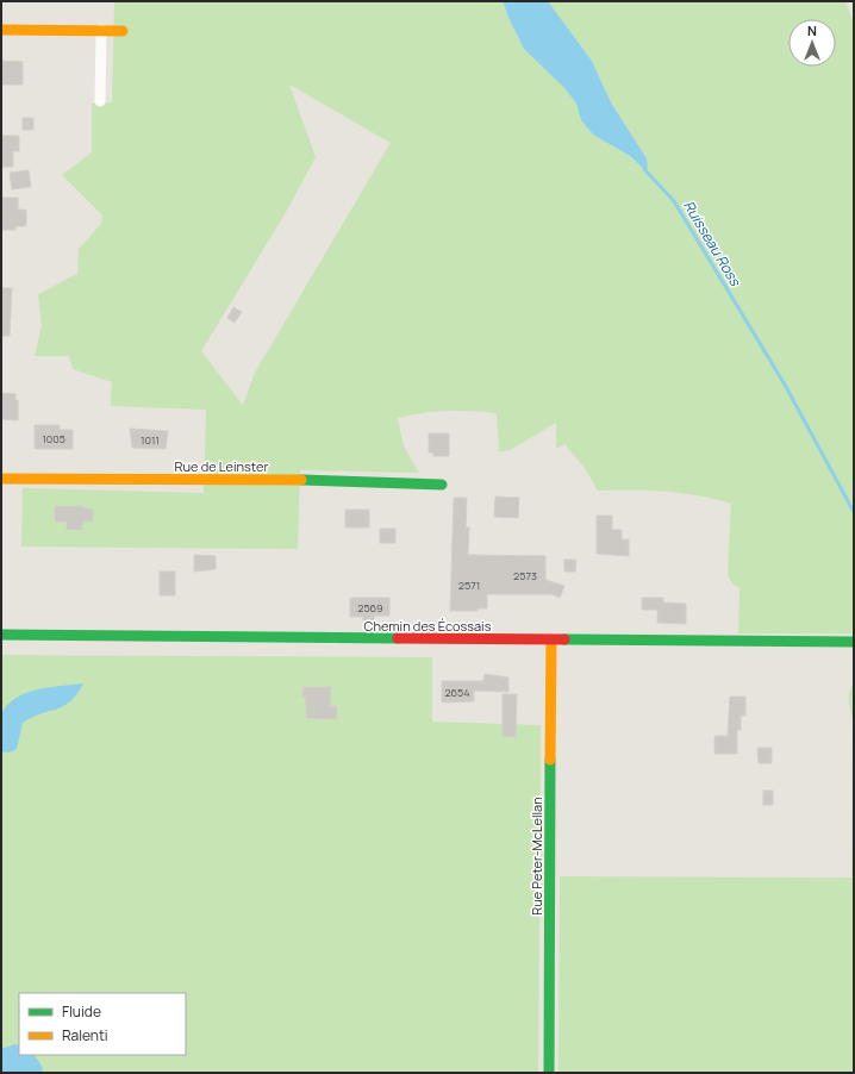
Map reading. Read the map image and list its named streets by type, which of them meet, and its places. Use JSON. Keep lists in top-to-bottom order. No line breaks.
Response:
{"streets":{"street":["Rue de Leinster","Chemin des Écossais","Rue Peter-McLellan"]},"crossings":[["Chemin des Écossais","Rue Peter-McLellan"]],"water":["Ruisseau Ross"],"house_numbers":["1005","1011","2573","2571","2569","2654"],"legend":["Fluide","Ralenti"],"north":"top"}
